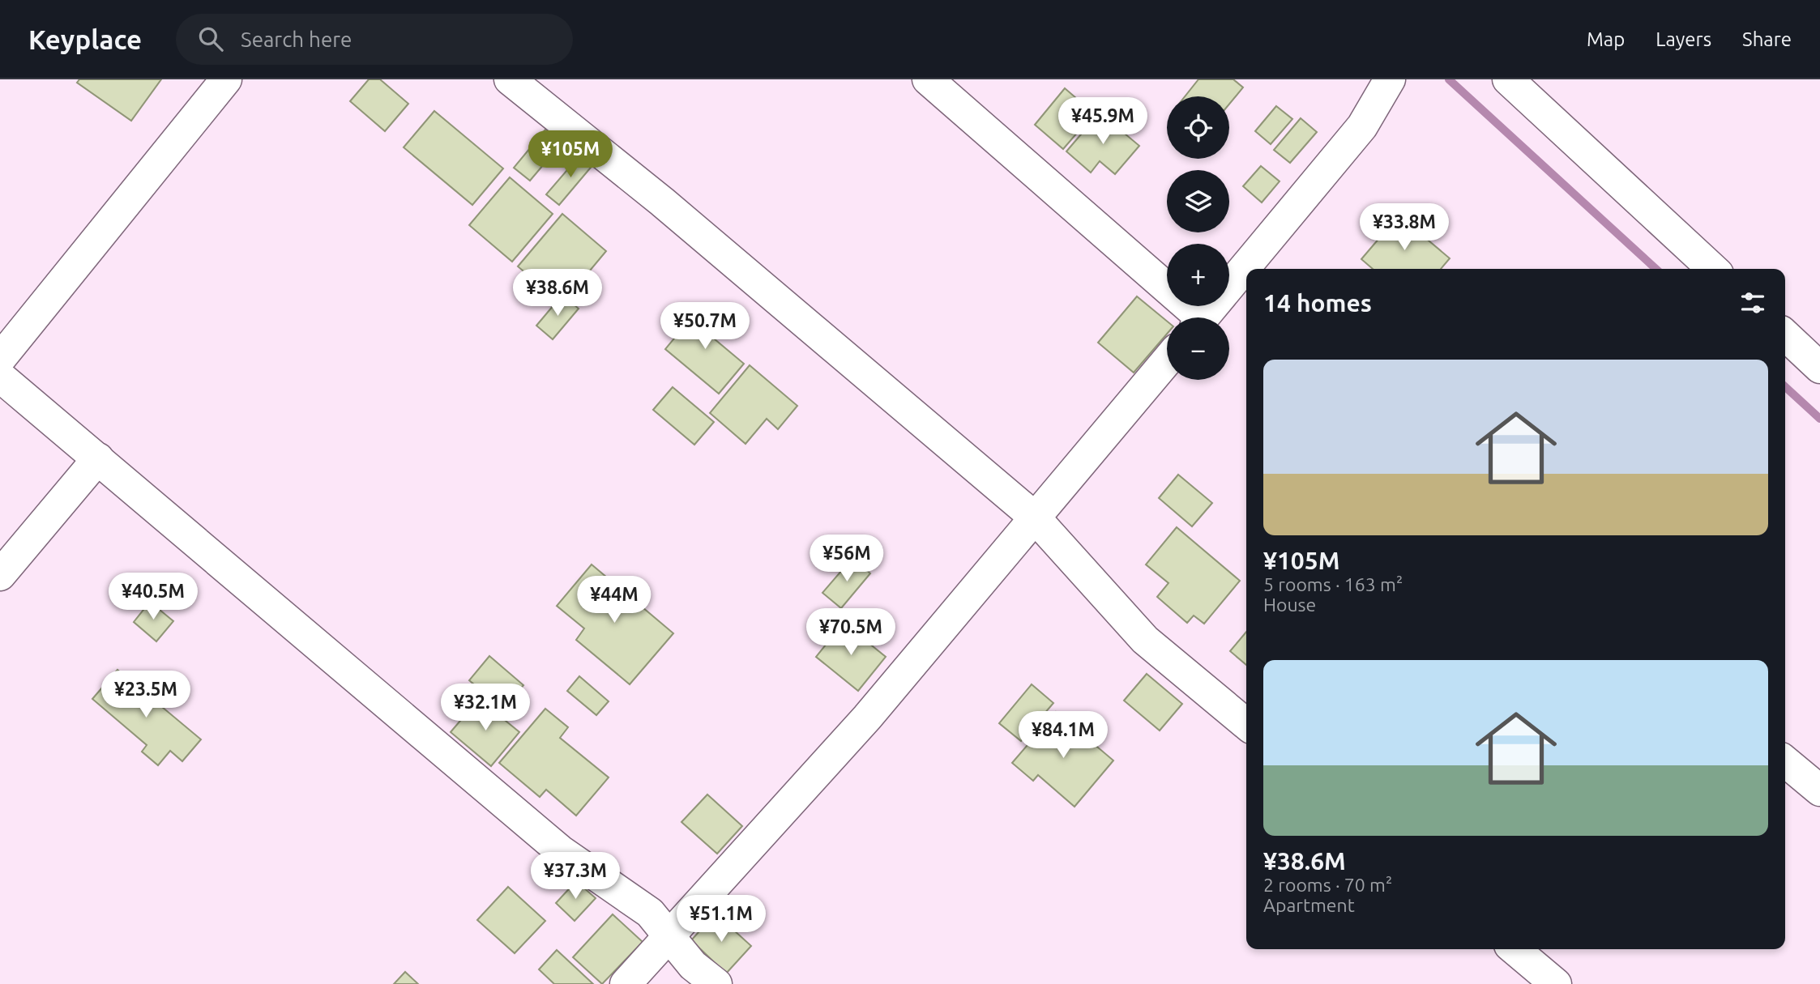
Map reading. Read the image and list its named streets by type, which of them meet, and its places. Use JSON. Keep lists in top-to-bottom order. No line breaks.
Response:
{"page":{"header":"Keyplace","search":"Search here","nav":["Map","Layers","Share"],"map_buttons":["+","−"],"price":["¥45.9M","¥105M","¥33.8M","¥38.6M","¥50.7M","¥56M","¥40.5M","¥44M","¥70.5M","¥23.5M","¥32.1M","¥84.1M","¥37.3M","¥51.1M"],"heading":"14 homes","list":[{"name":"¥105M","note":"5 rooms · 163 m² · House"},{"name":"¥38.6M","note":"2 rooms · 70 m² · Apartment"}]}}
